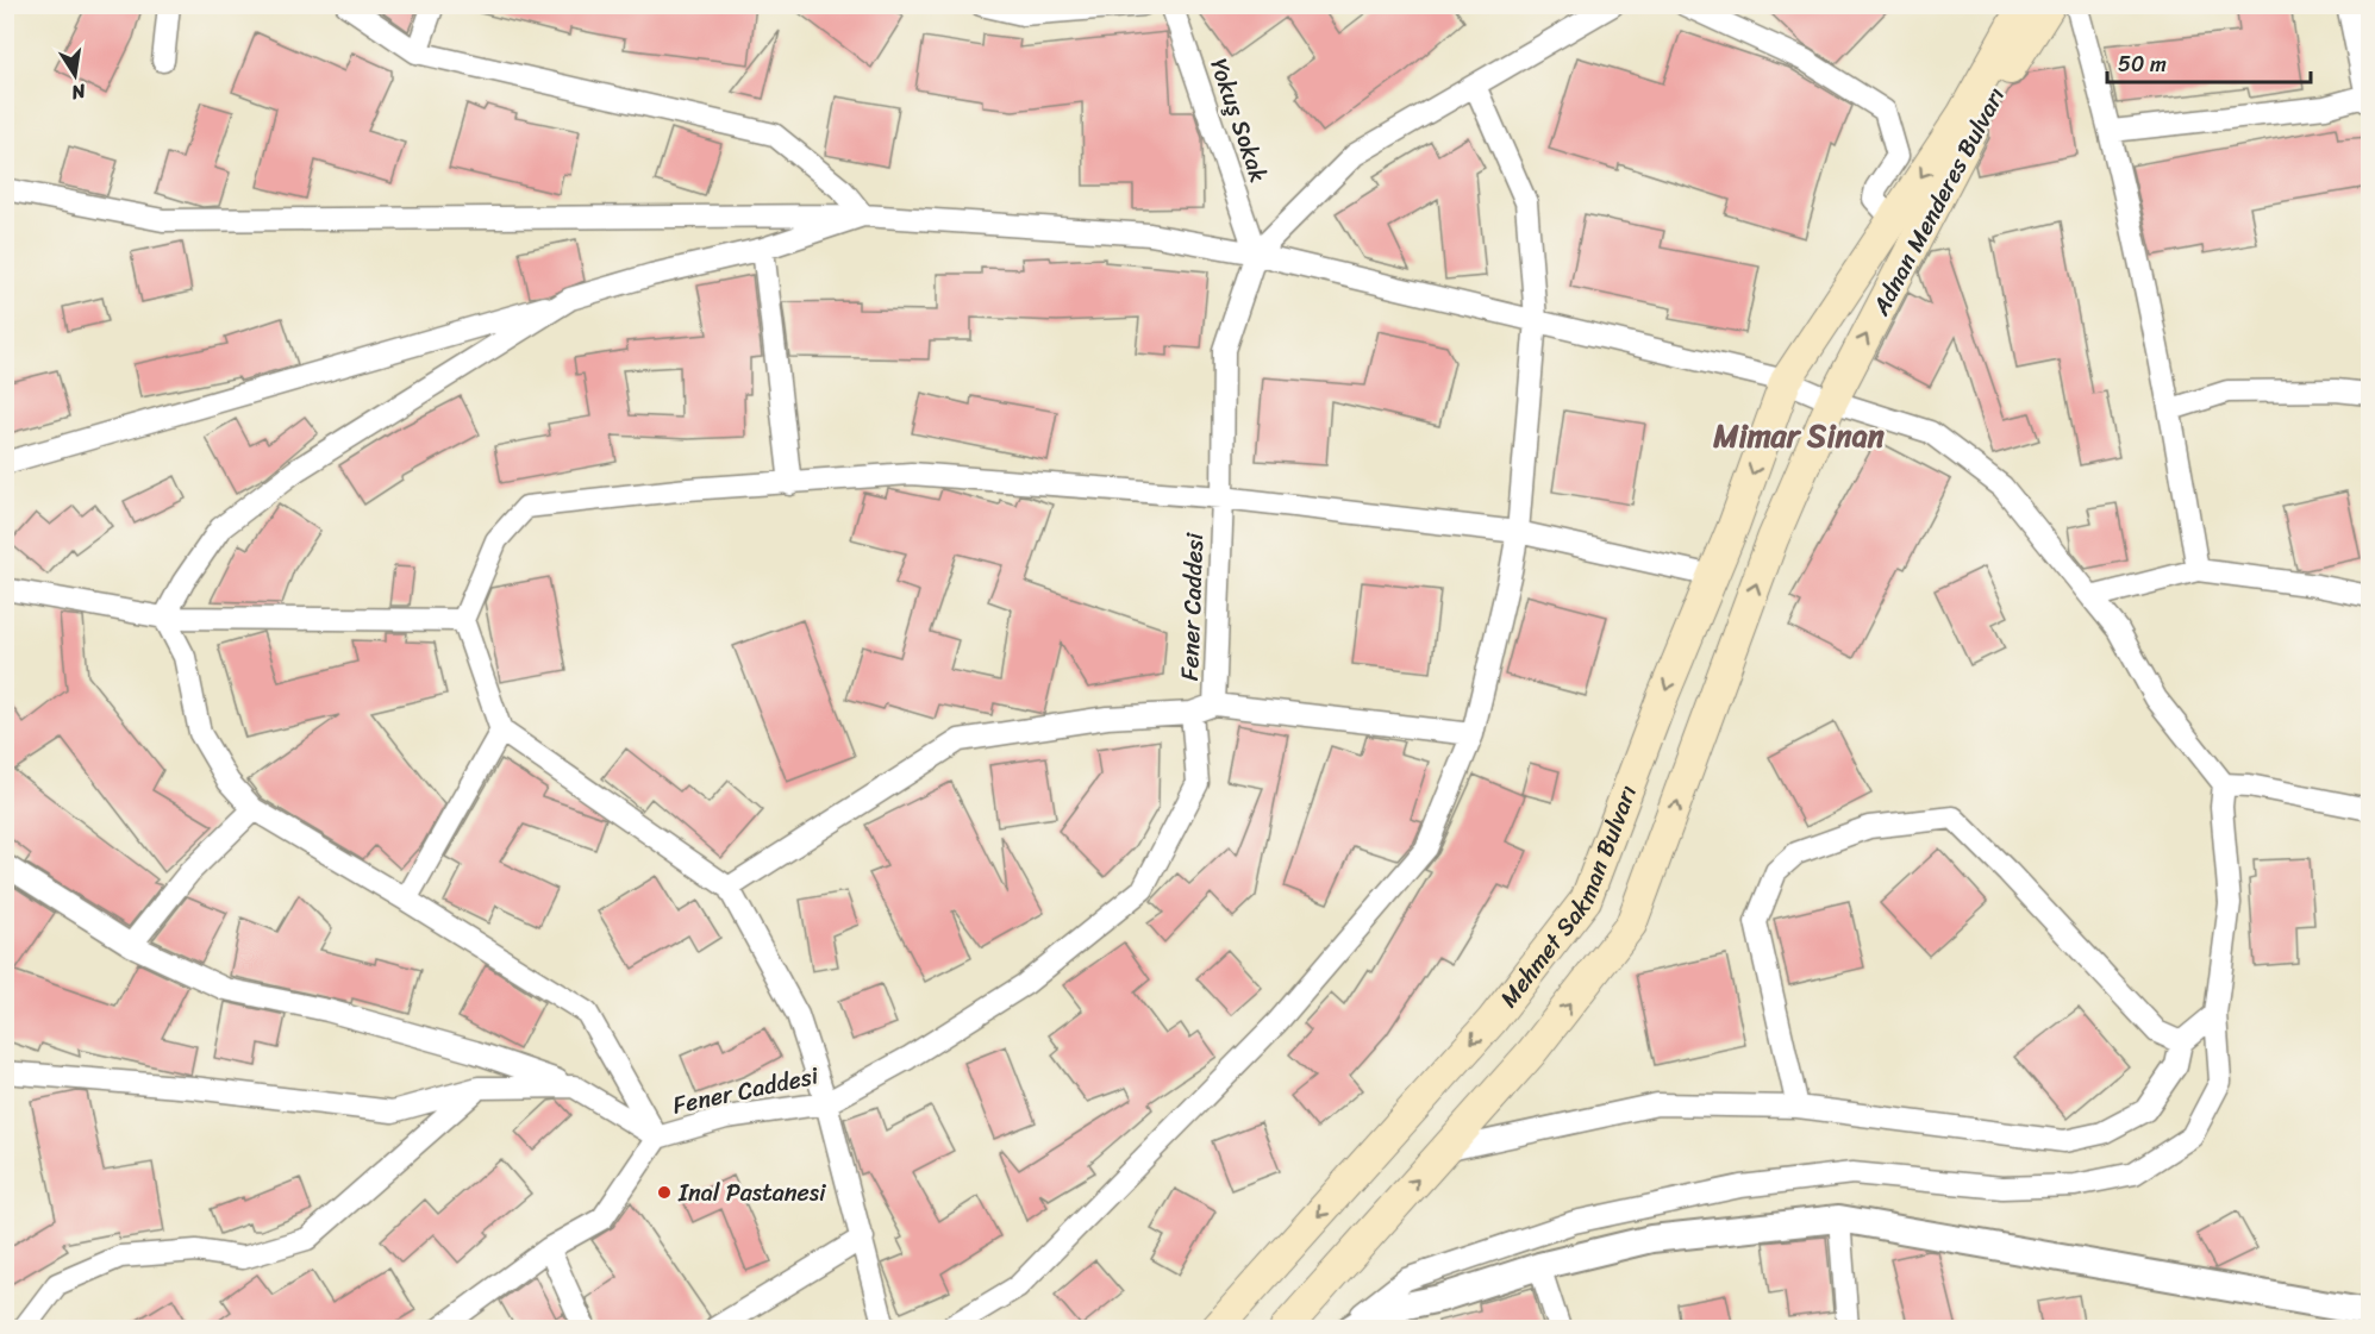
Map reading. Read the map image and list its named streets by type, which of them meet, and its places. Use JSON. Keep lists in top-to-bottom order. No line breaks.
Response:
{"streets":{"main road":["Adnan Menderes Bulvarı","Mehmet Sakman Bulvarı"],"street":["Yokuş Sokak","Fener Caddesi"]},"crossings":[["Yokuş Sokak","Fener Caddesi"],["Adnan Menderes Bulvarı","Mehmet Sakman Bulvarı"]],"districts":["Mimar Sinan"],"places":["Inal Pastanesi"],"scale_bar":"50 m","north":"bottom"}
